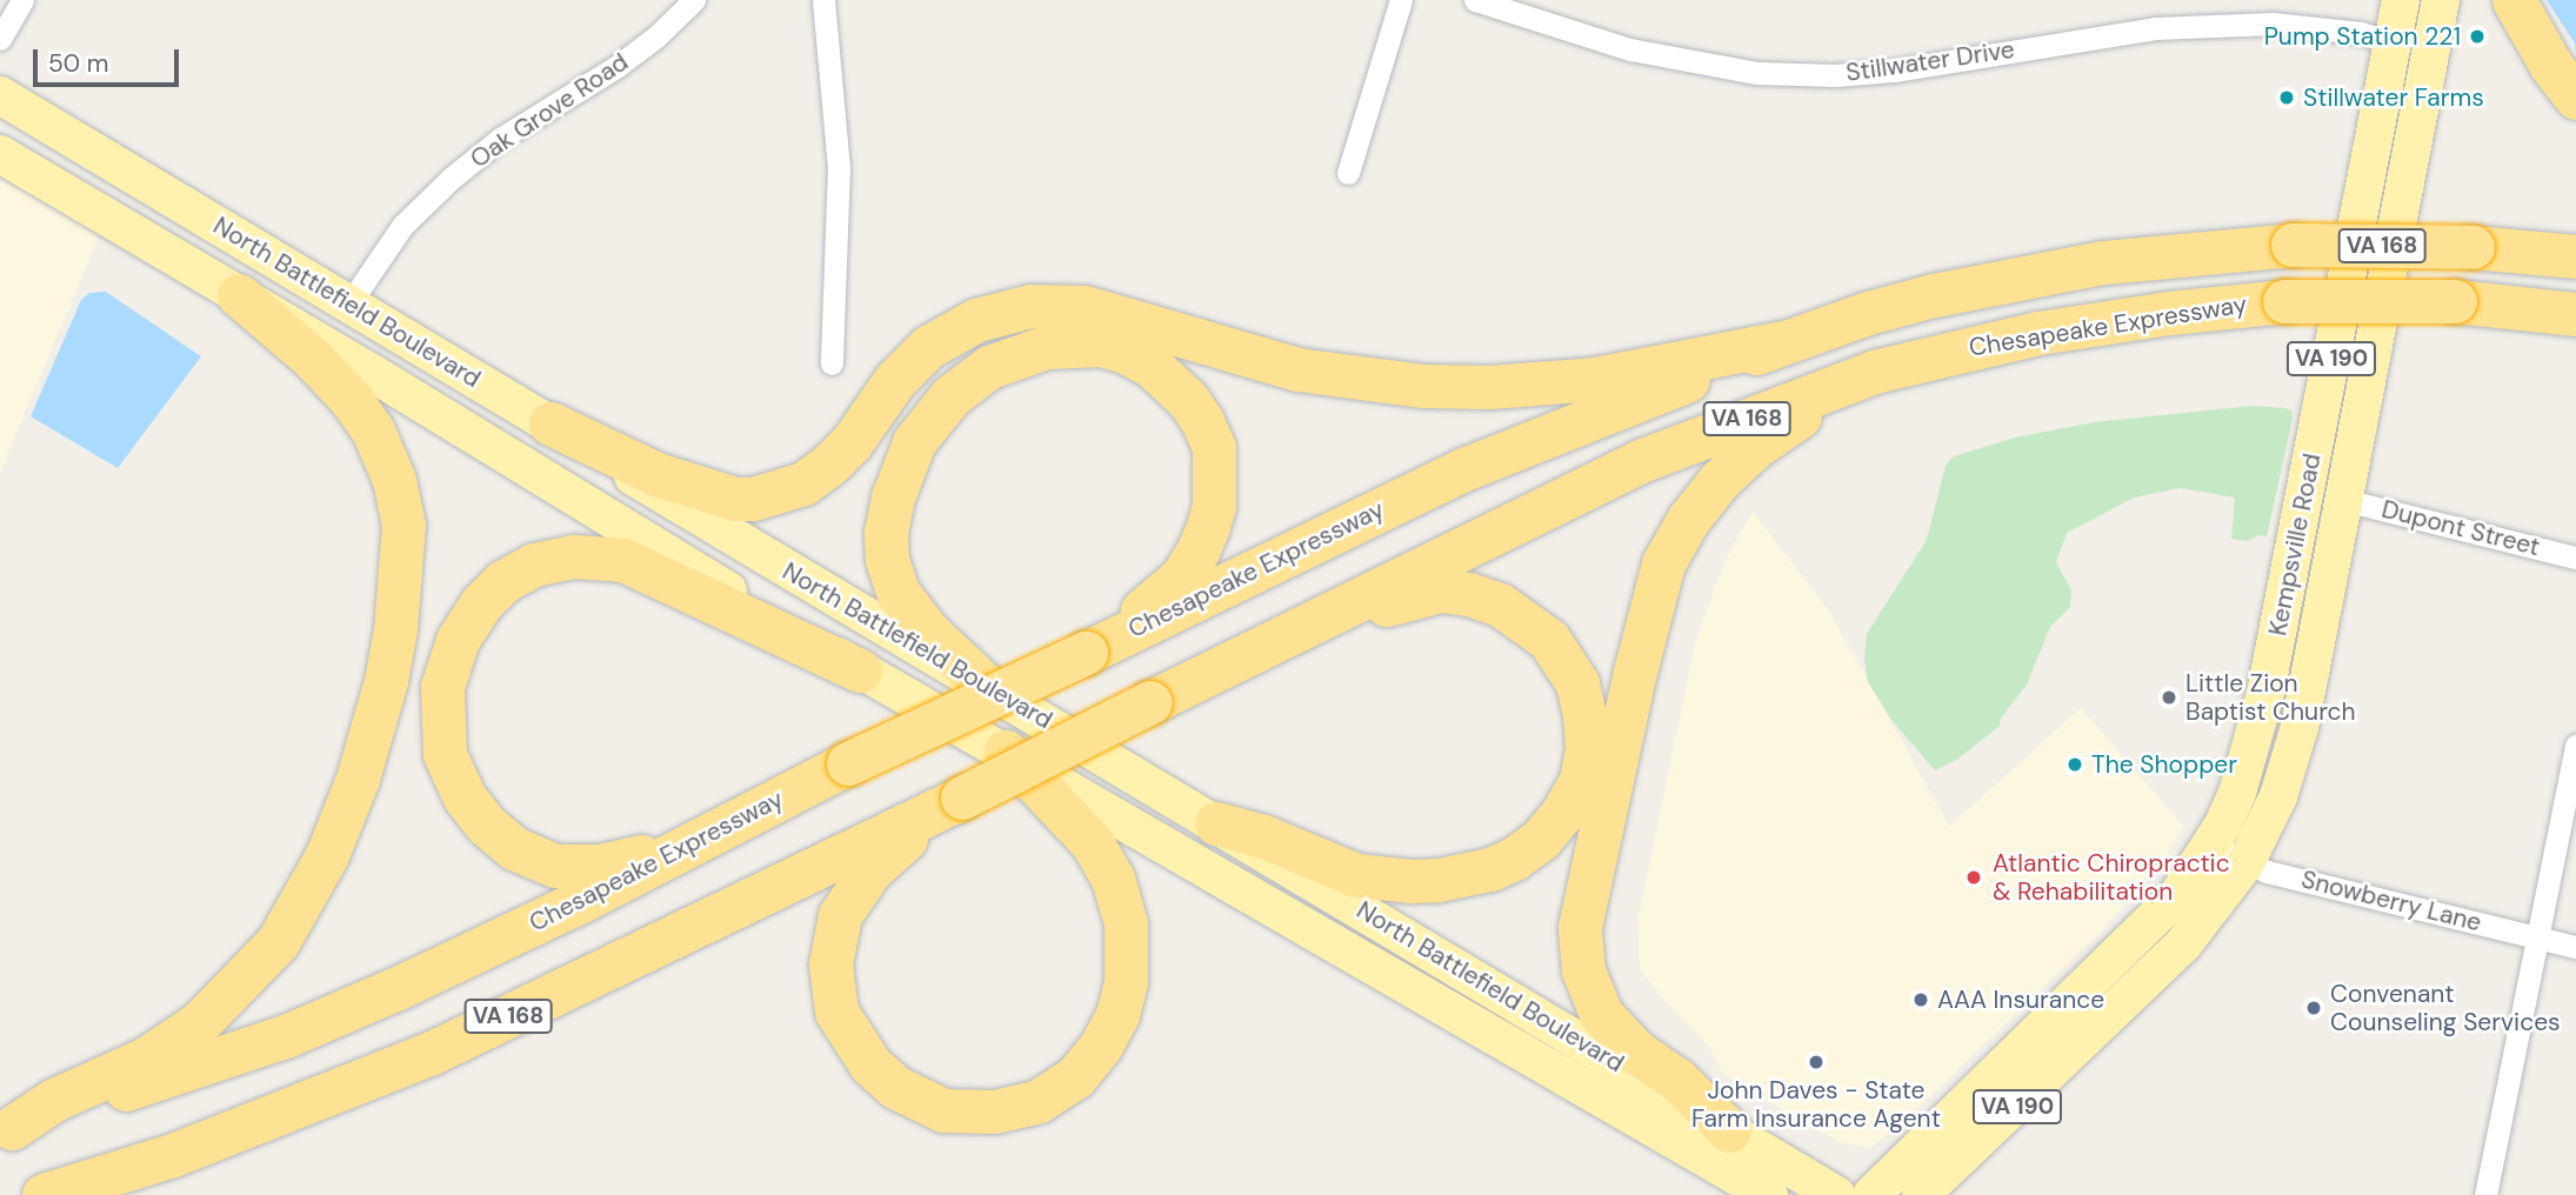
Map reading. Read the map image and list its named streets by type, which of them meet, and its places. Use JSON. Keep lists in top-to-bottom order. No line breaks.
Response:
{"streets":{"highway":["VA 168","Chesapeake Expressway"],"main road":["North Battlefield Boulevard","VA 190","Kempsville Road"],"street":["Stillwater Drive","Oak Grove Road","Dupont Street","Snowberry Lane"]},"crossings":[["Stillwater Drive","Kempsville Road"],["Oak Grove Road","North Battlefield Boulevard"],["Dupont Street","Kempsville Road"],["Kempsville Road","Snowberry Lane"]],"places":["Pump Station 221","Stillwater Farms","Little Zion Baptist Church","The Shopper","Atlantic Chiropractic & Rehabilitation","AAA Insurance","Convenant Counseling Services","John Daves - State Farm Insurance Agent"],"scale_bar":"50 m"}
